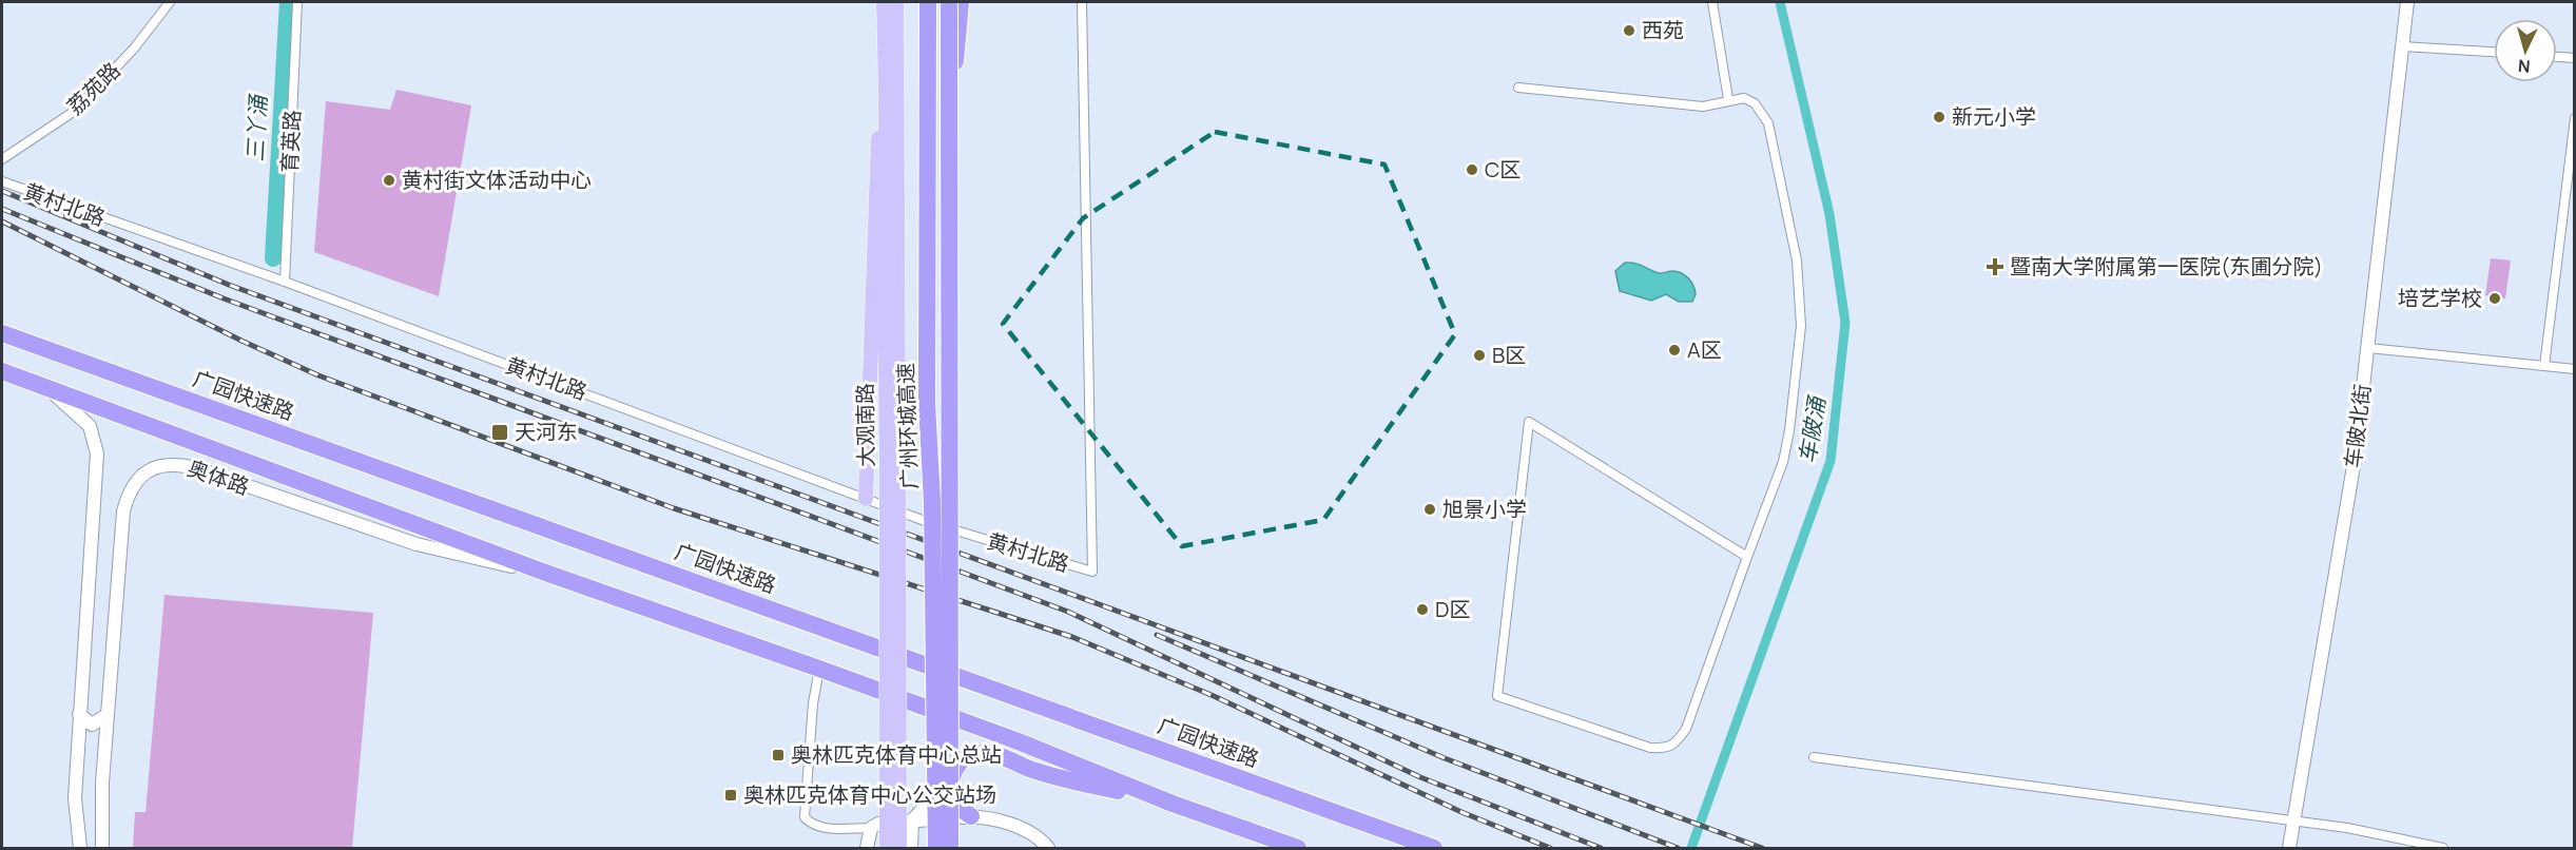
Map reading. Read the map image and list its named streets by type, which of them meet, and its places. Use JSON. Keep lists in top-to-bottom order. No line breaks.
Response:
{"streets":{"highway":["广园快速路","广州环城高速"],"main road":["大观南路"],"street":["荔苑路","育英路","黄村北路","车陂北街","奥体路"]},"crossings":[["育英路","黄村北路"]],"water":["三丫涌","车陂涌"],"places":{"other":["西苑","新元小学","C区","黄村街文体活动中心","培艺学校","A区","B区","旭景小学","D区"],"health":["暨南大学附属第一医院(东圃分院)"],"transit":["天河东","奥林匹克体育中心总站","奥林匹克体育中心公交站场"]},"north":"bottom"}
